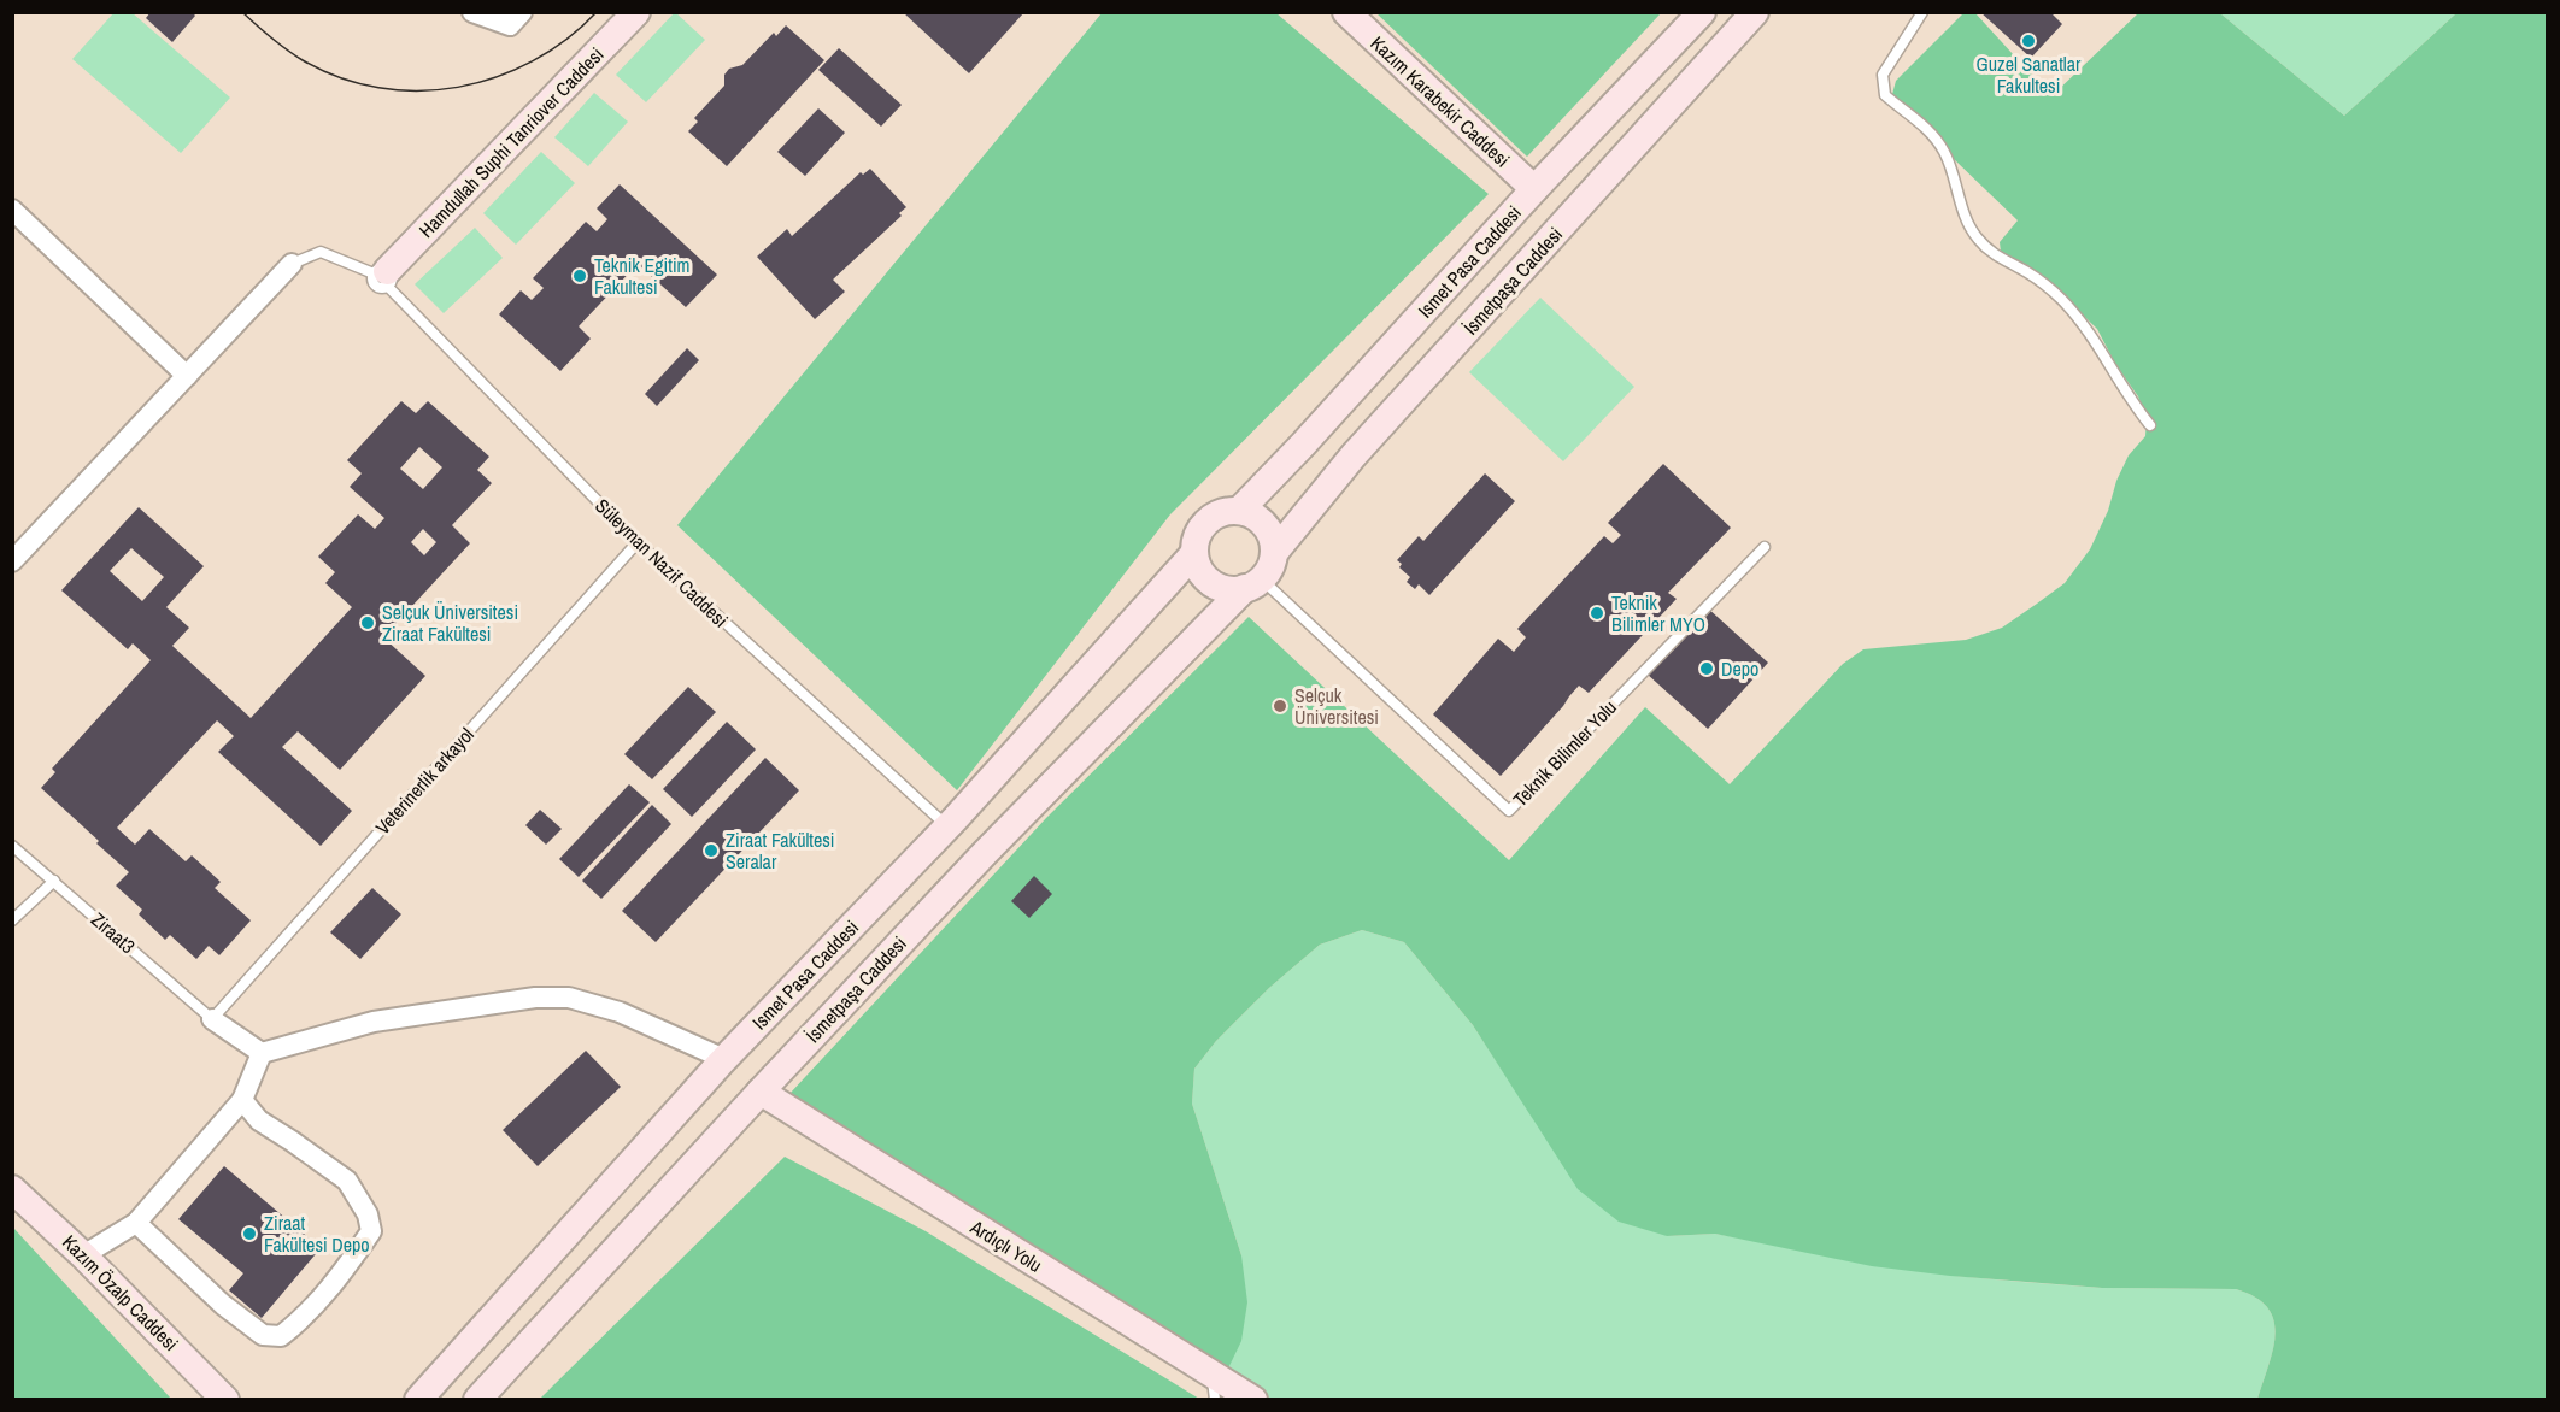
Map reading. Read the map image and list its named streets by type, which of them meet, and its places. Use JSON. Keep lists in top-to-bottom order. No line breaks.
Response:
{"streets":{"main road":["Kazım Karabekir Caddesi","Hamdullah Suphi Tanriover Caddesi","Ismet Pasa Caddesi","İsmetpaşa Caddesi","Ardıçlı Yolu","Kazım Özalp Caddesi"],"lane":["Süleyman Nazif Caddesi","Teknik Bilimler Yolu","Veterinerlik arkayol","Ziraat3"]},"crossings":[["Kazım Karabekir Caddesi","Ismet Pasa Caddesi"],["Hamdullah Suphi Tanriover Caddesi","Süleyman Nazif Caddesi"],["Ismet Pasa Caddesi","İsmetpaşa Caddesi"],["Ismet Pasa Caddesi","Süleyman Nazif Caddesi"],["Ismet Pasa Caddesi","Teknik Bilimler Yolu"],["İsmetpaşa Caddesi","Teknik Bilimler Yolu"],["İsmetpaşa Caddesi","Ardıçlı Yolu"],["Süleyman Nazif Caddesi","Veterinerlik arkayol"],["Veterinerlik arkayol","Ziraat3"]],"places":["Guzel Sanatlar Fakultesi","Teknik Egitim Fakultesi","Teknik Bilimler MYO","Selçuk Üniversitesi Ziraat Fakültesi","Depo","Selçuk Üniversitesi","Ziraat Fakültesi Seralar","Ziraat Fakültesi Depo"]}
